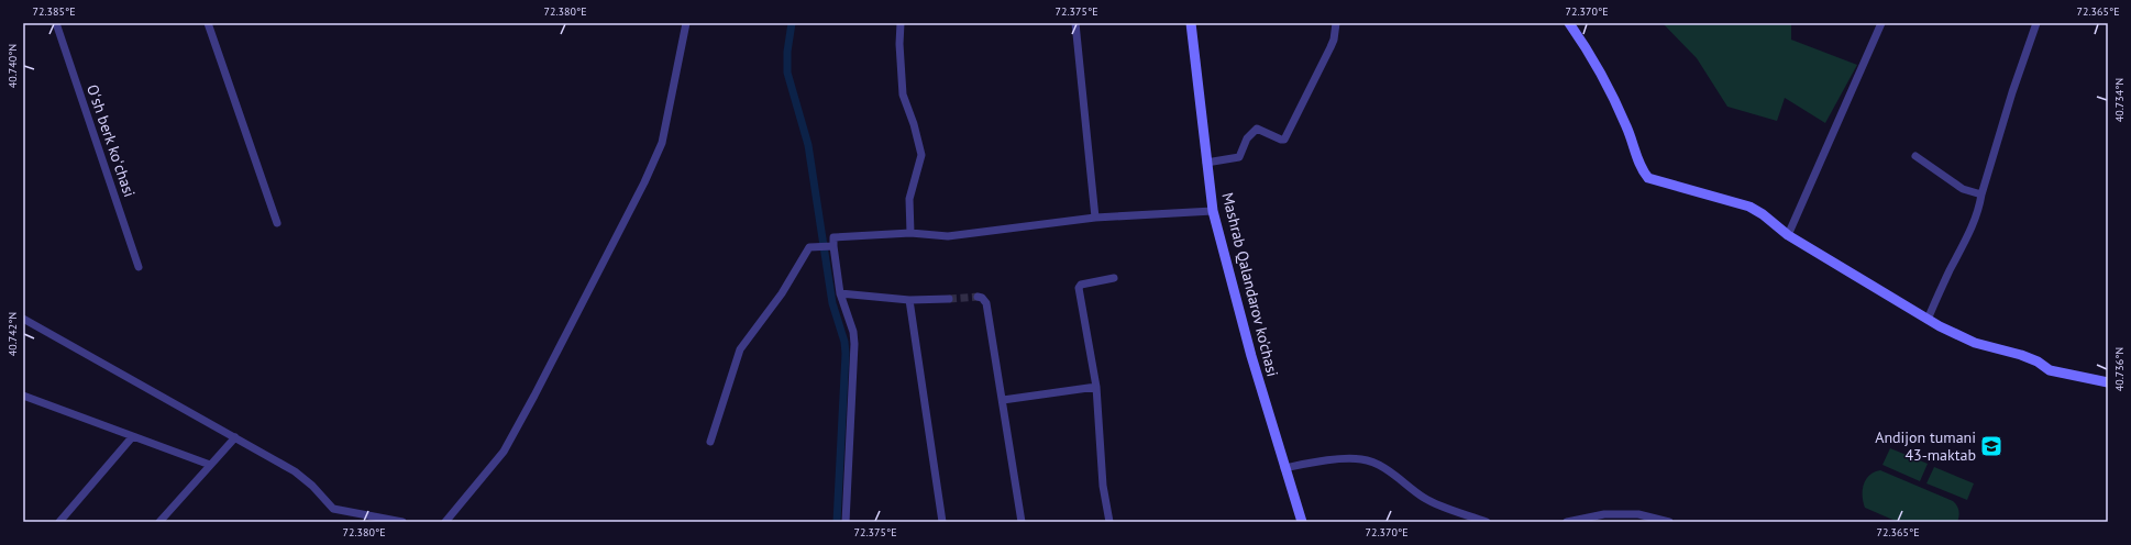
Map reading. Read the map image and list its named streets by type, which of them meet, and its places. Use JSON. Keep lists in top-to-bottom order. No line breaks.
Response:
{"streets":{"street":["Oʻsh berk koʻchasi","Mashrab Qalandarov ko'chasi"]},"places":{"school or university":["Andijon tumani 43-maktab"]},"coordinates":["72.385°E","72.380°E","72.375°E","72.370°E","72.365°E","40.740°N","40.734°N","40.742°N","40.736°N"]}
